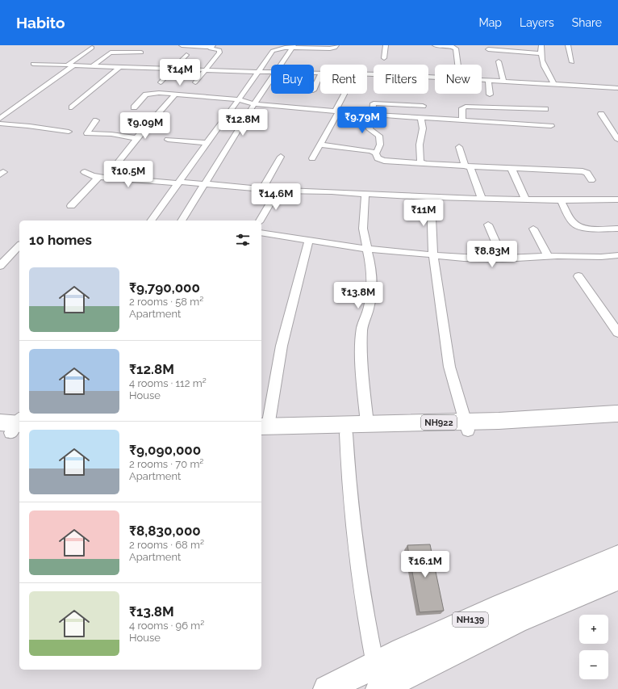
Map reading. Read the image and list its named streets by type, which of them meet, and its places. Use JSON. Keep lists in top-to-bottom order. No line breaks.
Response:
{"streets":{"main road":["NH922","NH139"]},"page":{"header":"Habito","nav":["Map","Layers","Share"],"price":["₹14M","₹9.79M","₹12.8M","₹9.09M","₹10.5M","₹14.6M","₹11M","₹8.83M","₹13.8M","₹16.1M"],"chip":["Buy","Rent","Filters","New"],"heading":"10 homes","list":[{"name":"₹9,790,000","note":"2 rooms · 58 m² · Apartment"},{"name":"₹12.8M","note":"4 rooms · 112 m² · House"},{"name":"₹9,090,000","note":"2 rooms · 70 m² · Apartment"},{"name":"₹8,830,000","note":"2 rooms · 68 m² · Apartment"},{"name":"₹13.8M","note":"4 rooms · 96 m² · House"}],"map_buttons":["+","−"]}}
